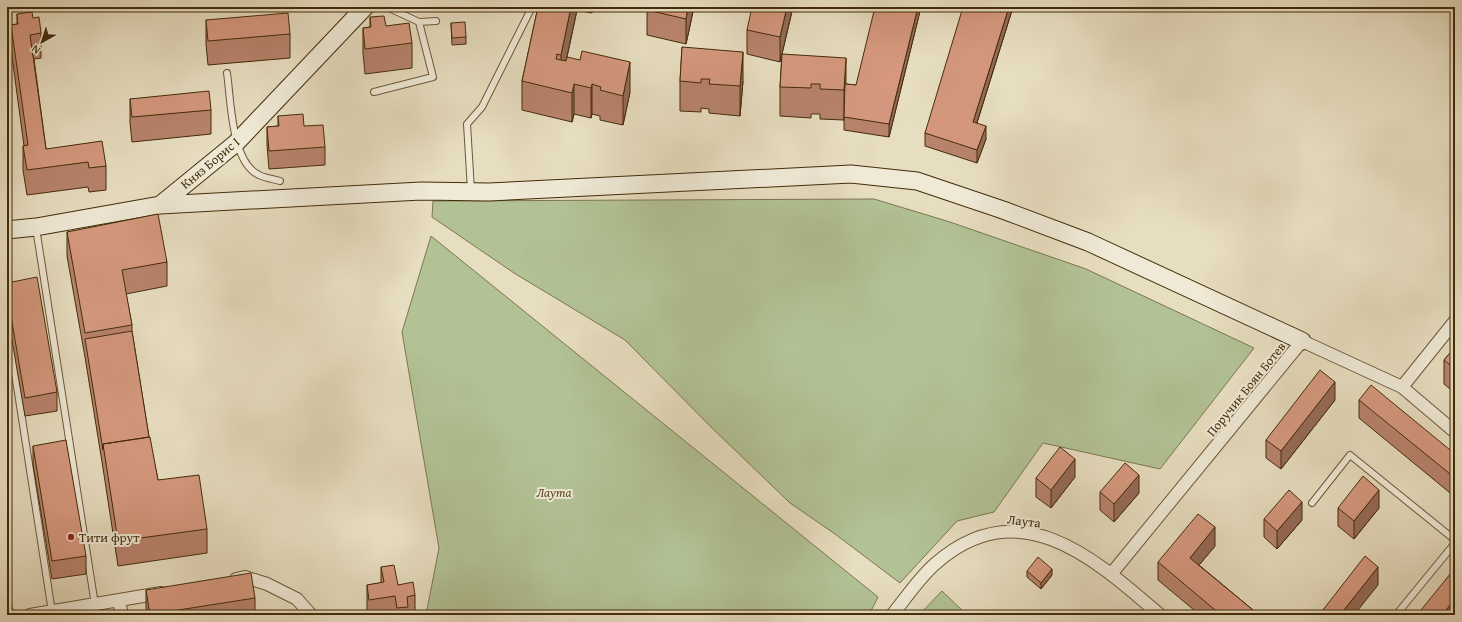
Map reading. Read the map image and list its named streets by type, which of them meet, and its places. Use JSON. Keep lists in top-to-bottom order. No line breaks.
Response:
{"streets":{"street":["Княз Борис I","Поручик Боян Ботев","Лаута"]},"crossings":[["Поручик Боян Ботев","Лаута"]],"parks":["Лаута"],"places":["Тити фрут"],"north":"bottom left"}
